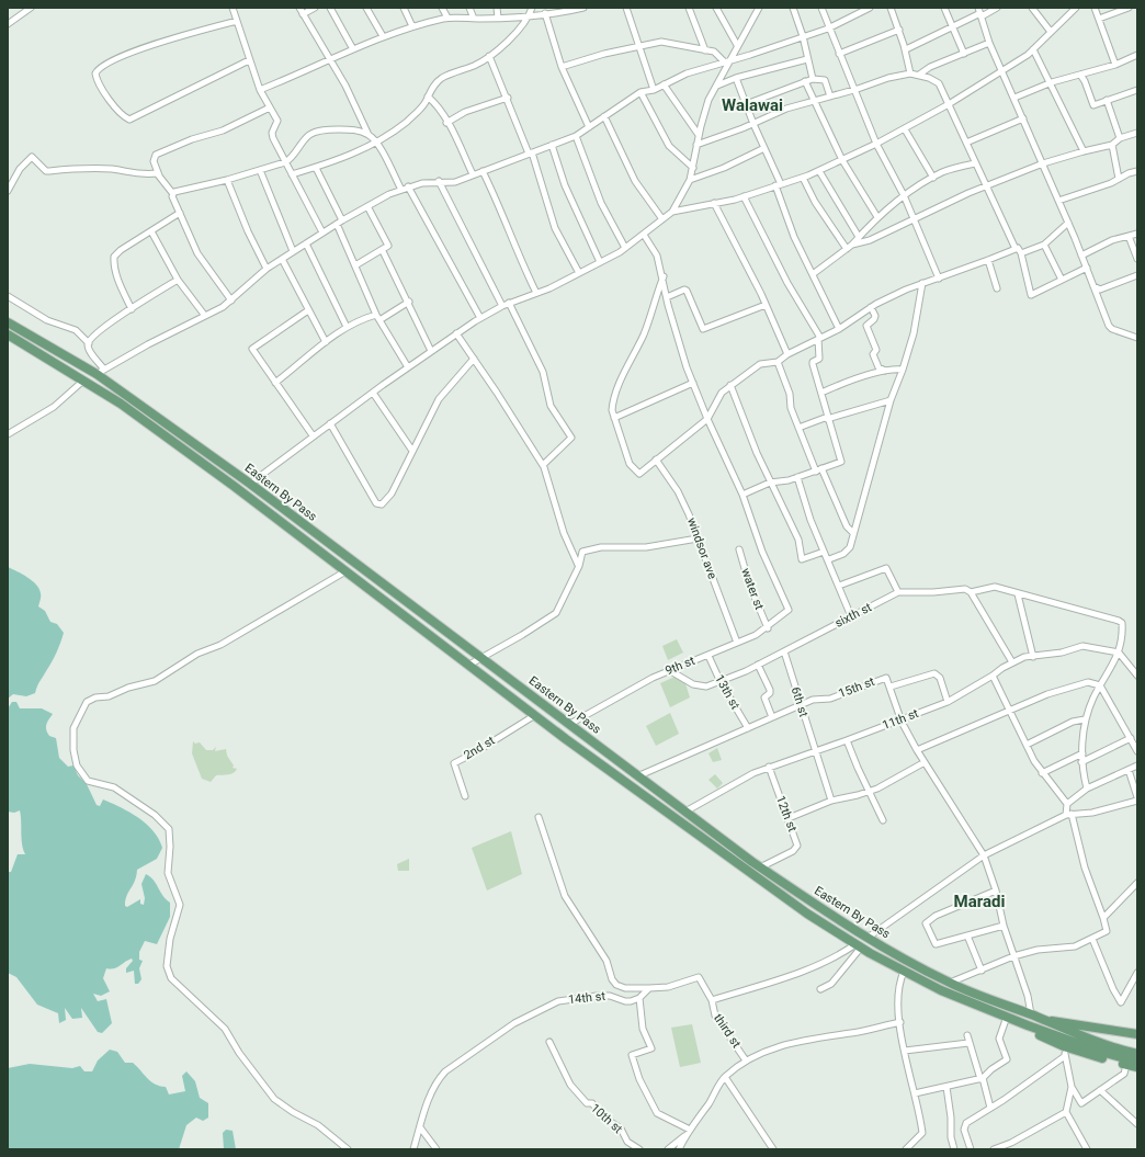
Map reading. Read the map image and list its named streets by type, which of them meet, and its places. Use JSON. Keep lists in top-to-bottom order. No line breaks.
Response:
{"streets":{"main road":["Eastern By Pass"],"street":["windsor ave","water st","sixth st","9th st","15th st","13th st","6th st","11th st","2nd st","12th st","14th st","third st","10th st"]},"crossings":[["Eastern By Pass","9th st"],["Eastern By Pass","15th st"],["Eastern By Pass","11th st"],["Eastern By Pass","2nd st"],["Eastern By Pass","12th st"],["windsor ave","9th st"],["water st","9th st"],["sixth st","9th st"],["sixth st","13th st"],["sixth st","6th st"],["sixth st","11th st"],["9th st","13th st"],["15th st","13th st"],["15th st","6th st"],["15th st","11th st"],["6th st","11th st"],["11th st","12th st"]],"districts":["Walawai","Maradi"]}
